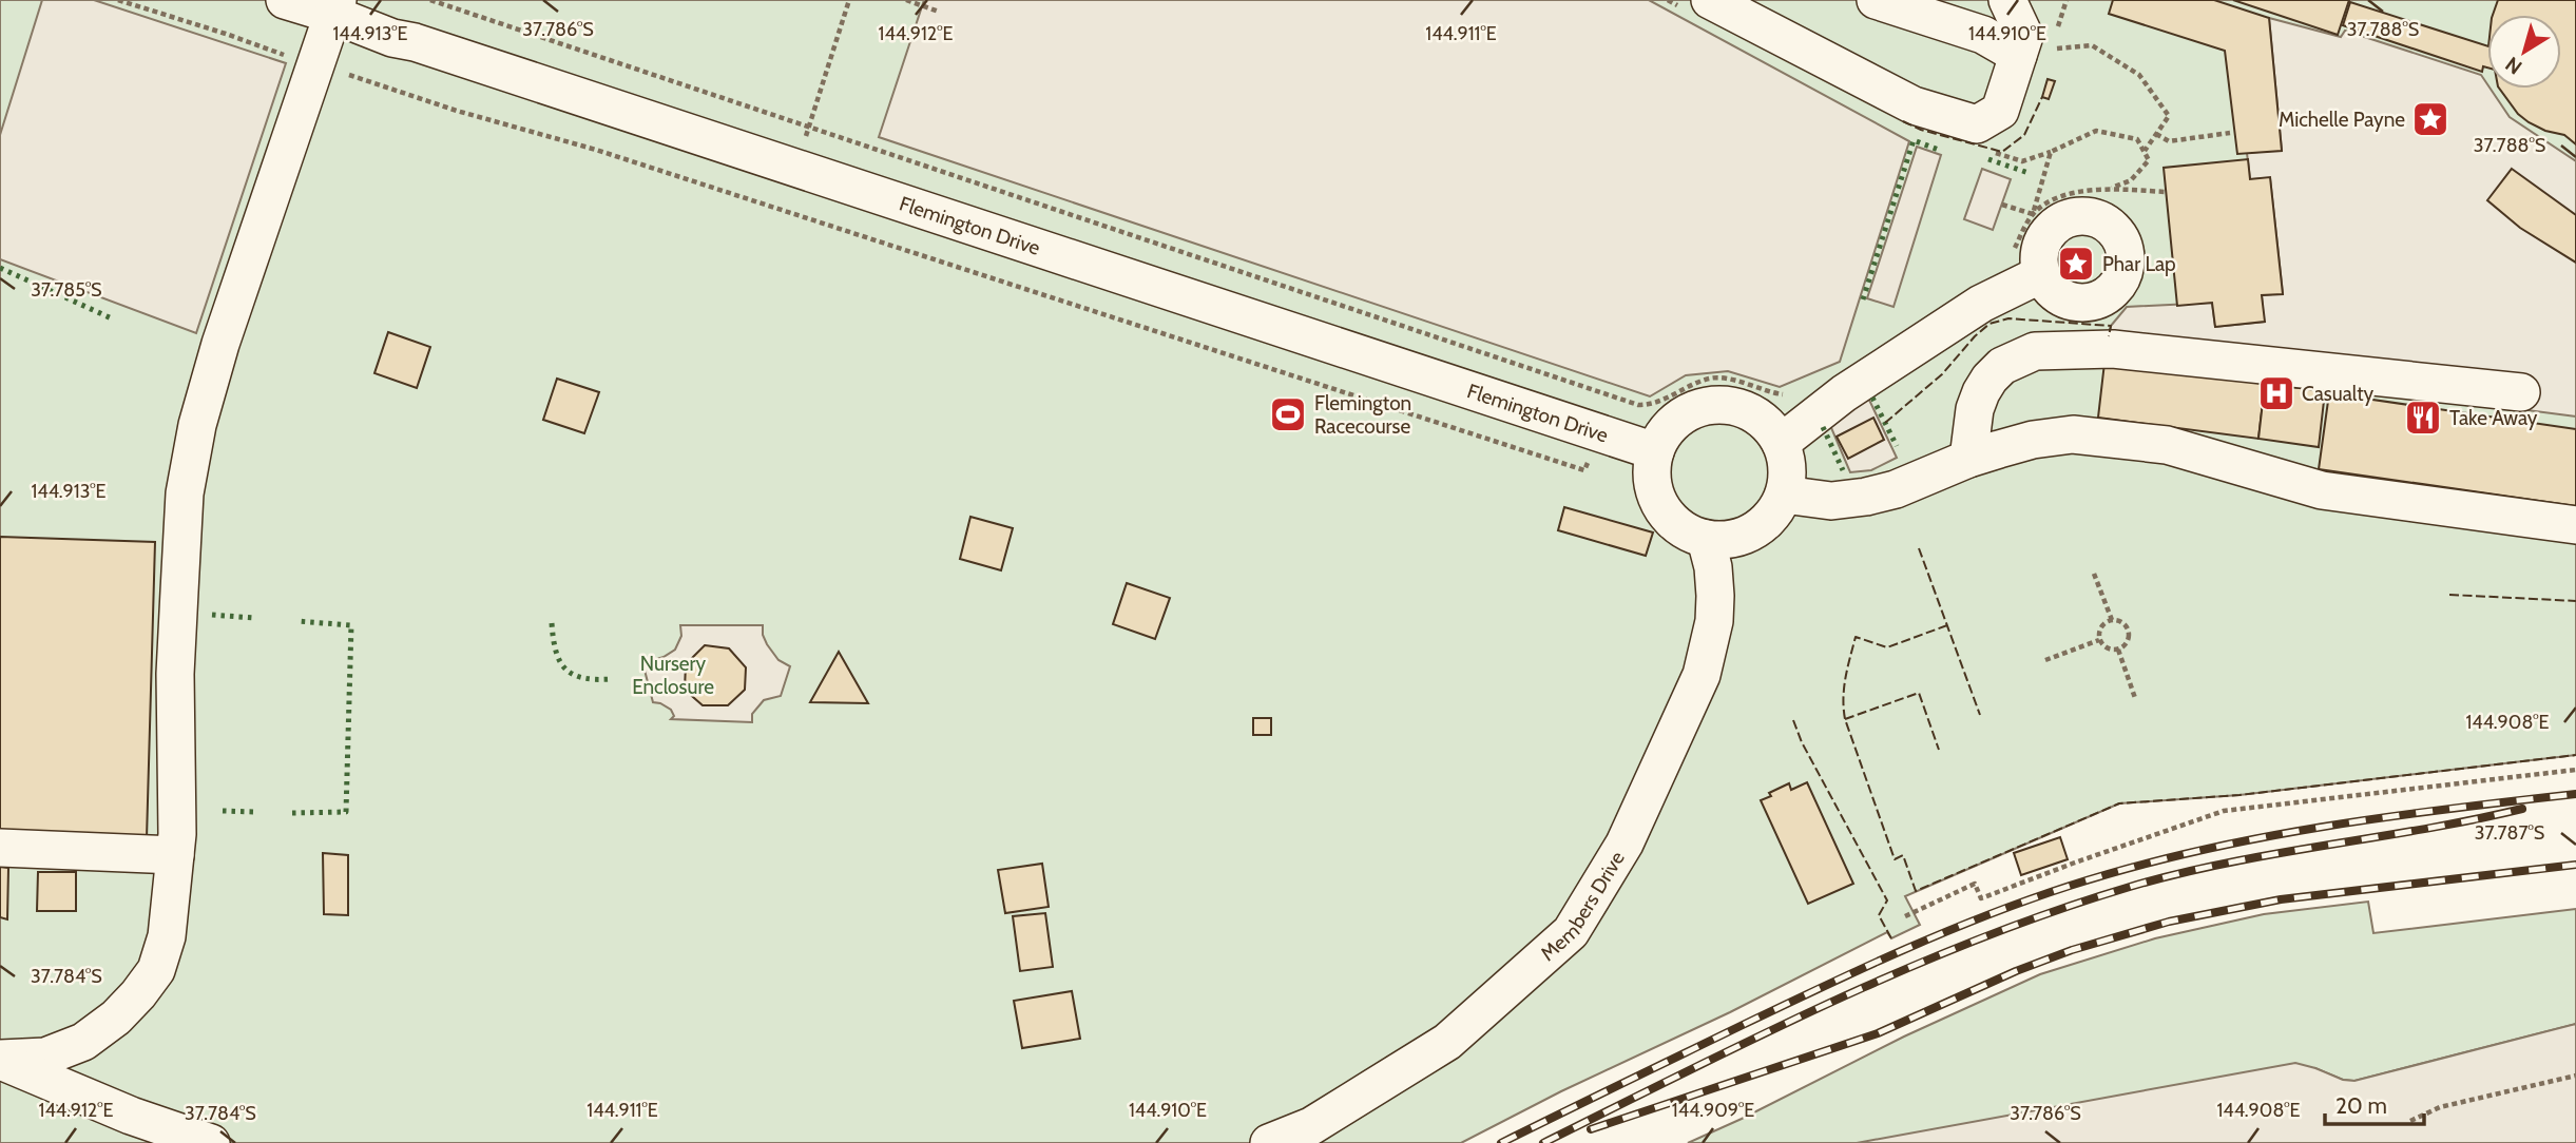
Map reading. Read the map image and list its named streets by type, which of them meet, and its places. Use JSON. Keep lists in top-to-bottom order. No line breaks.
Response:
{"streets":{"lane":["Flemington Drive","Members Drive"]},"crossings":[["Flemington Drive","Members Drive"]],"parks":["Nursery Enclosure"],"places":{"place":["Michelle Payne","Phar Lap"],"hospital":["Casualty"],"sports":["Flemington Racecourse"],"restaurant":["Take Away"]},"scale_bar":"20 m","north":"bottom left","coordinates":["37.786°S","37.788°S","144.913°E","144.912°E","144.911°E","144.910°E","37.785°S","144.908°E","37.787°S","37.784°S","144.909°E"]}
